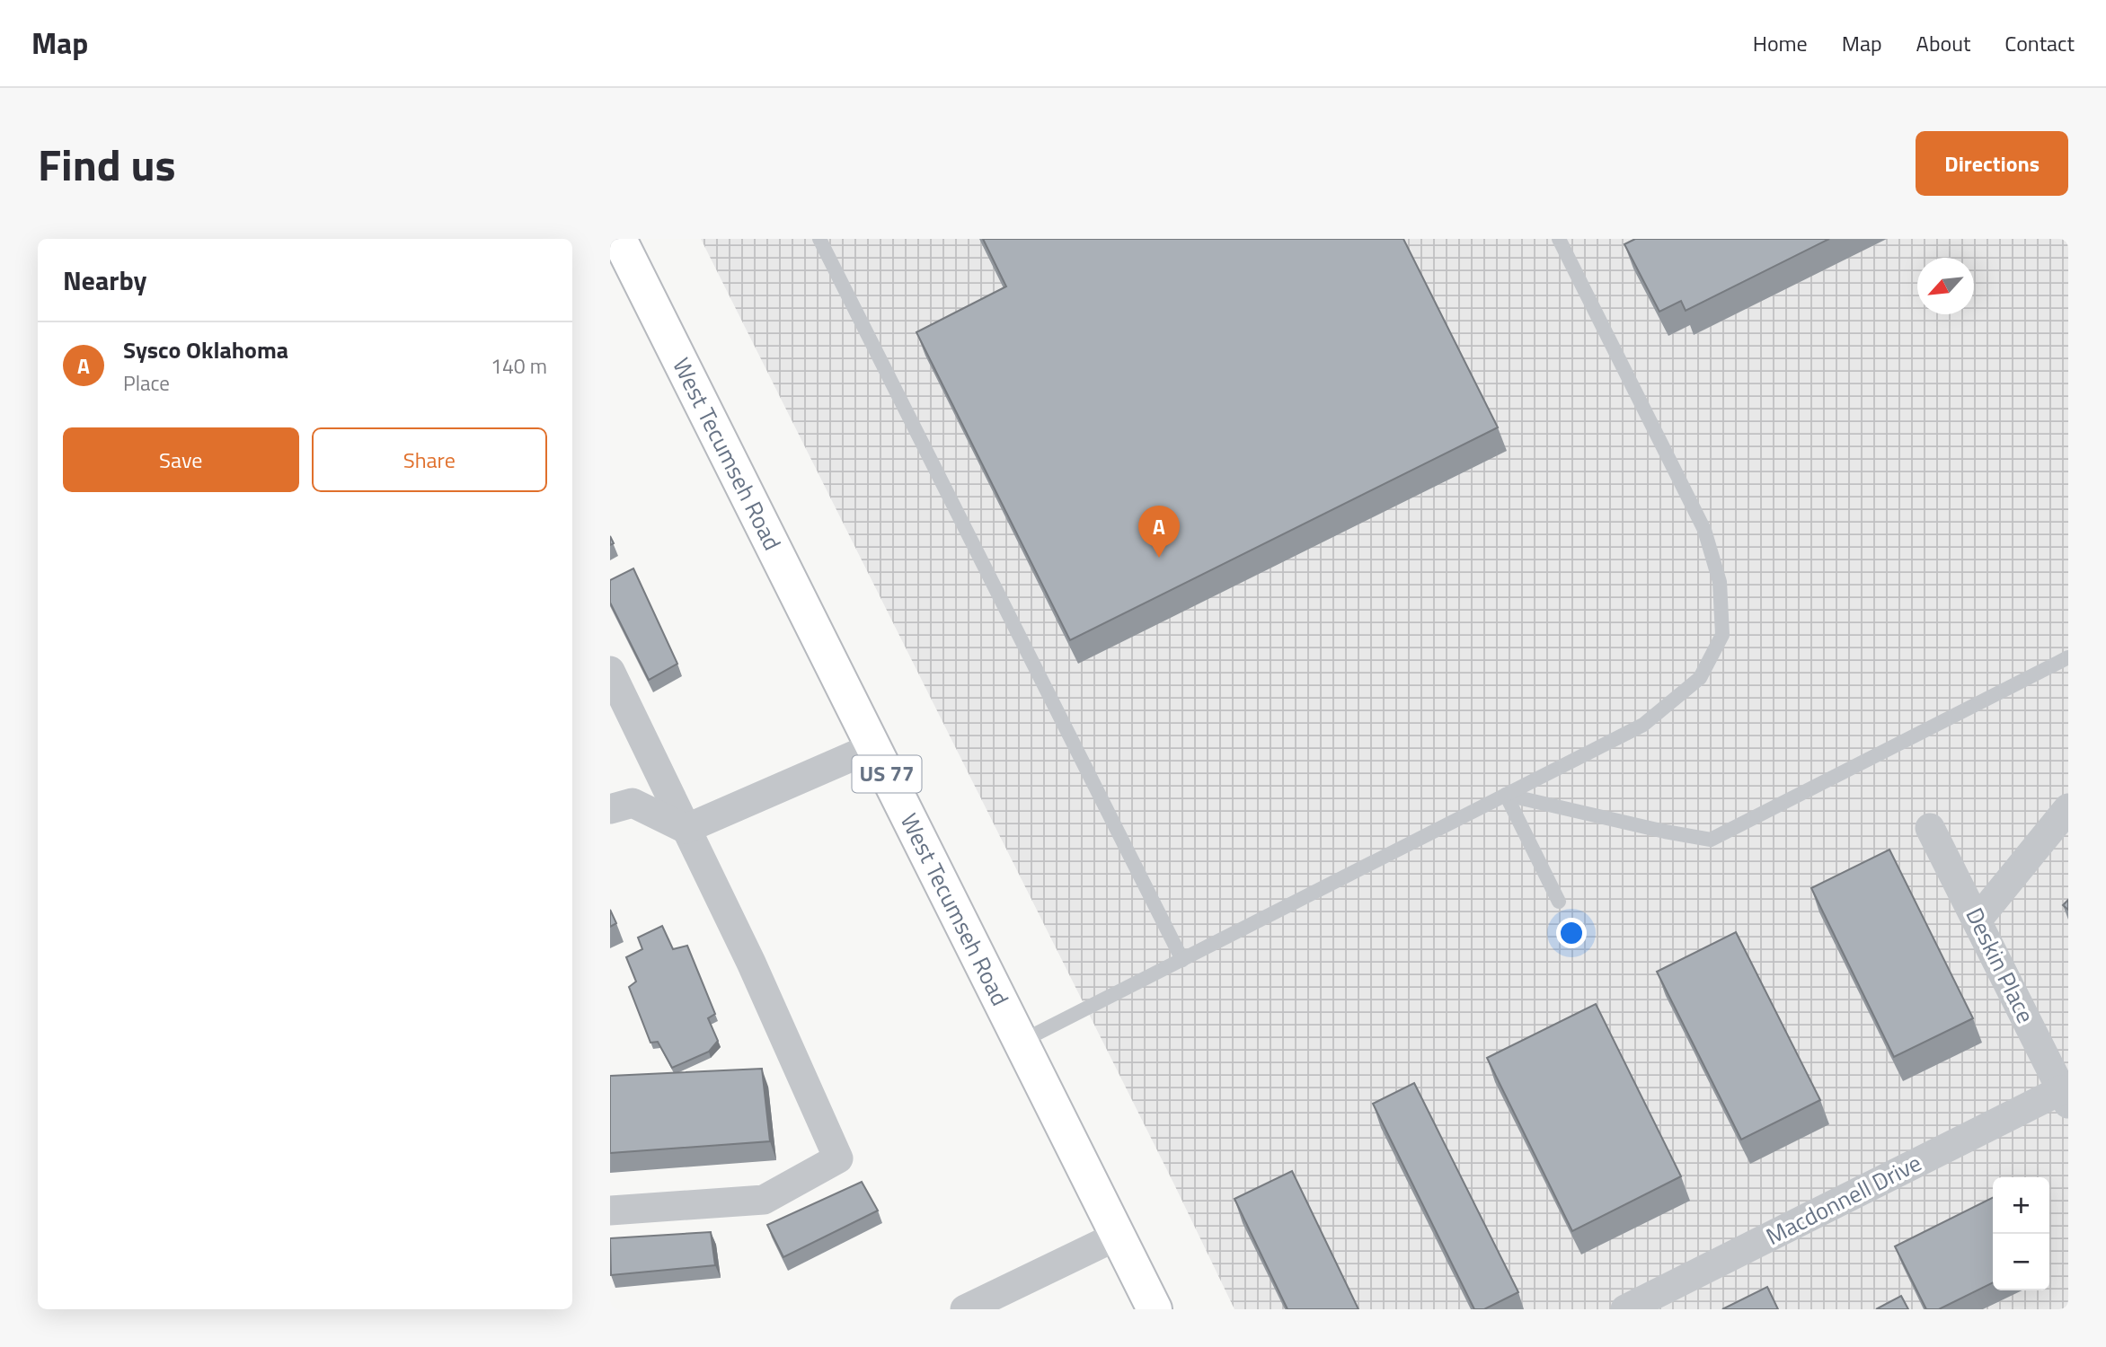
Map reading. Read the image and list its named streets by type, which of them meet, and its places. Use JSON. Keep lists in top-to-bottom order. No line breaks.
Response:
{"streets":{"main road":["West Tecumseh Road","US 77"],"street":["Deskin Place","Macdonnell Drive"]},"crossings":[["Deskin Place","Macdonnell Drive"]],"north":"bottom left","page":{"header":"Map","nav":["Home","Map","About","Contact"],"title":"Find us","buttons":["Directions",["Save","Share"]],"heading":"Nearby","list":[{"mark":"A","name":"Sysco Oklahoma","note":"Place","value":"140 m"}],"pins":"A","map_buttons":["+","−"]}}
